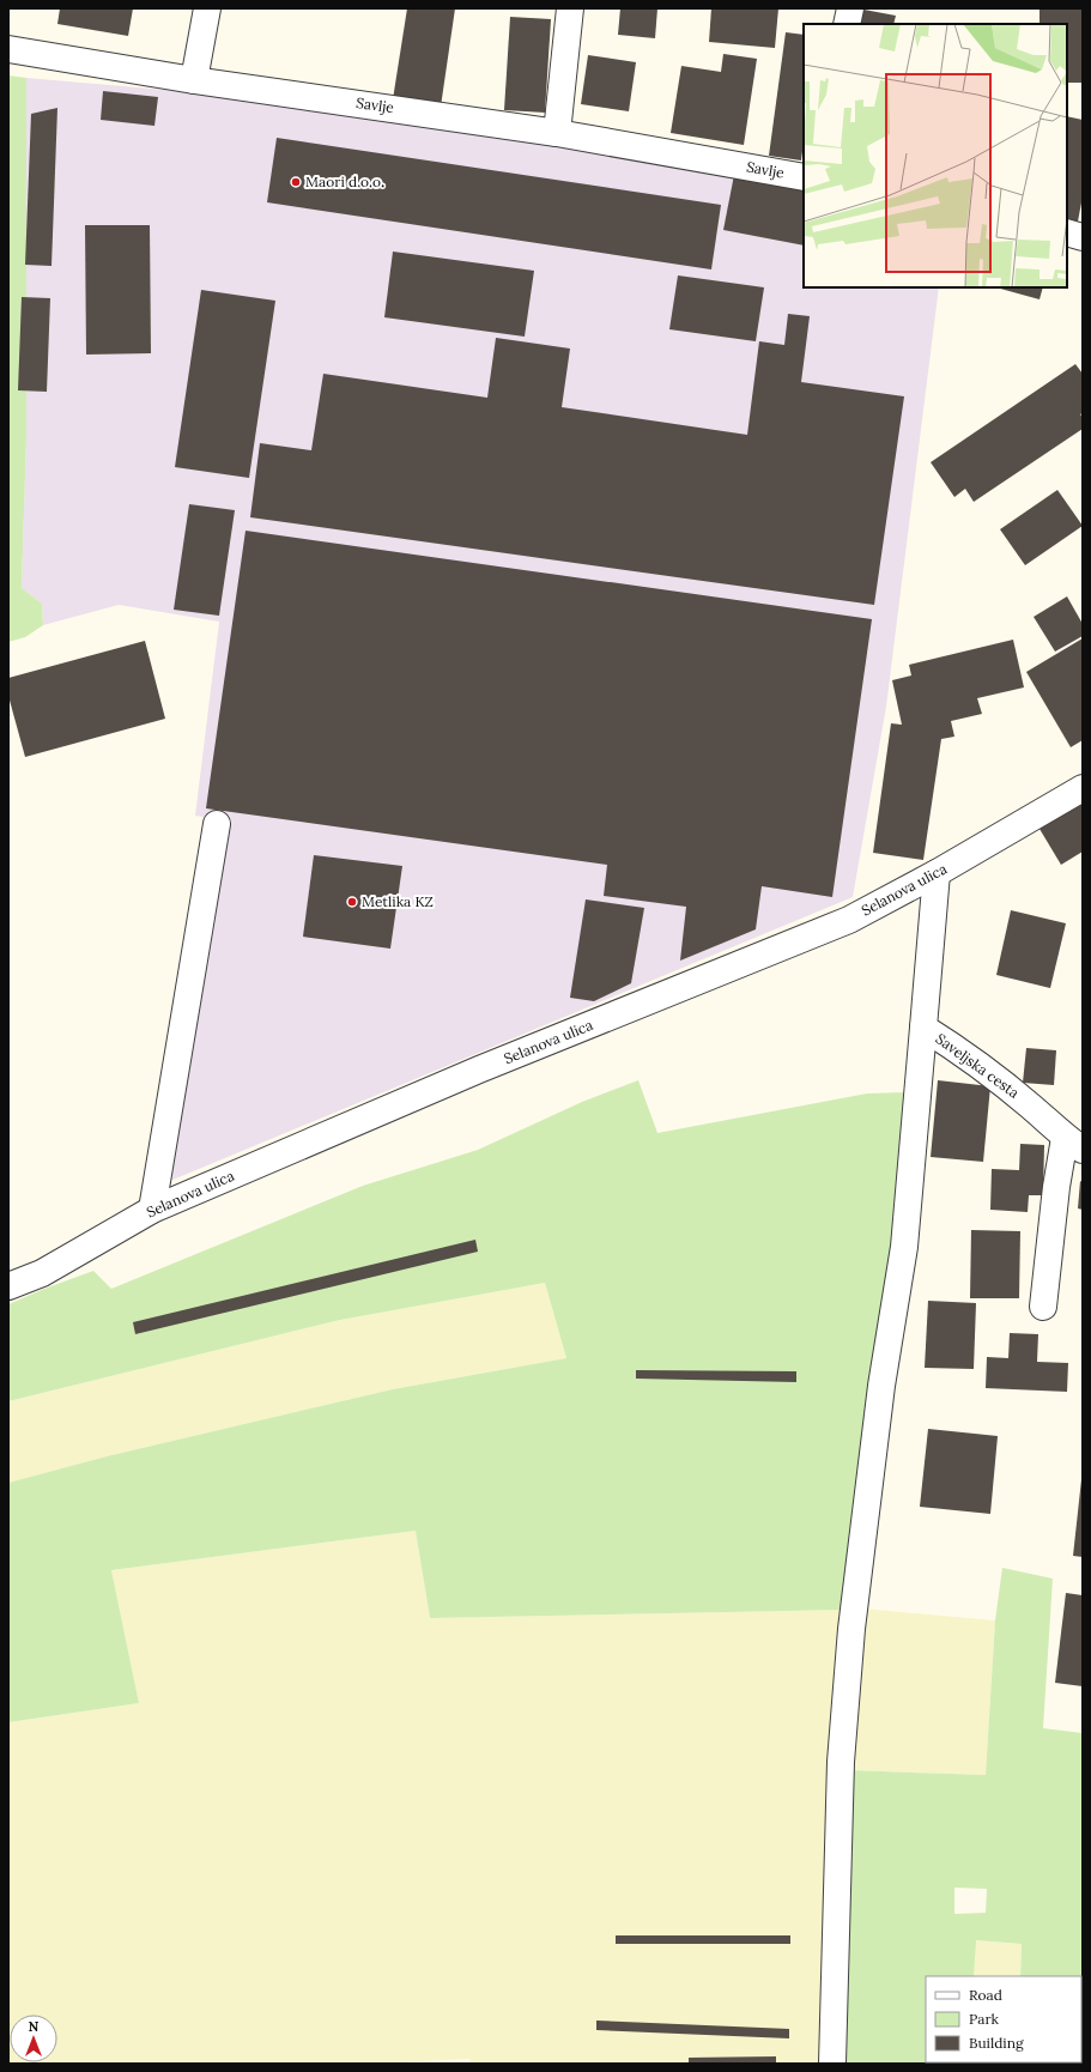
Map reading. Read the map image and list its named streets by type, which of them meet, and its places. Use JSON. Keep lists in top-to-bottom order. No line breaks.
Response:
{"streets":{"street":["Savlje","Selanova ulica","Saveljska cesta"]},"crossings":[["Selanova ulica","Saveljska cesta"]],"places":["Maori d.o.o.","Metlika KZ"],"legend":["Road","Park","Building"],"north":"top"}
